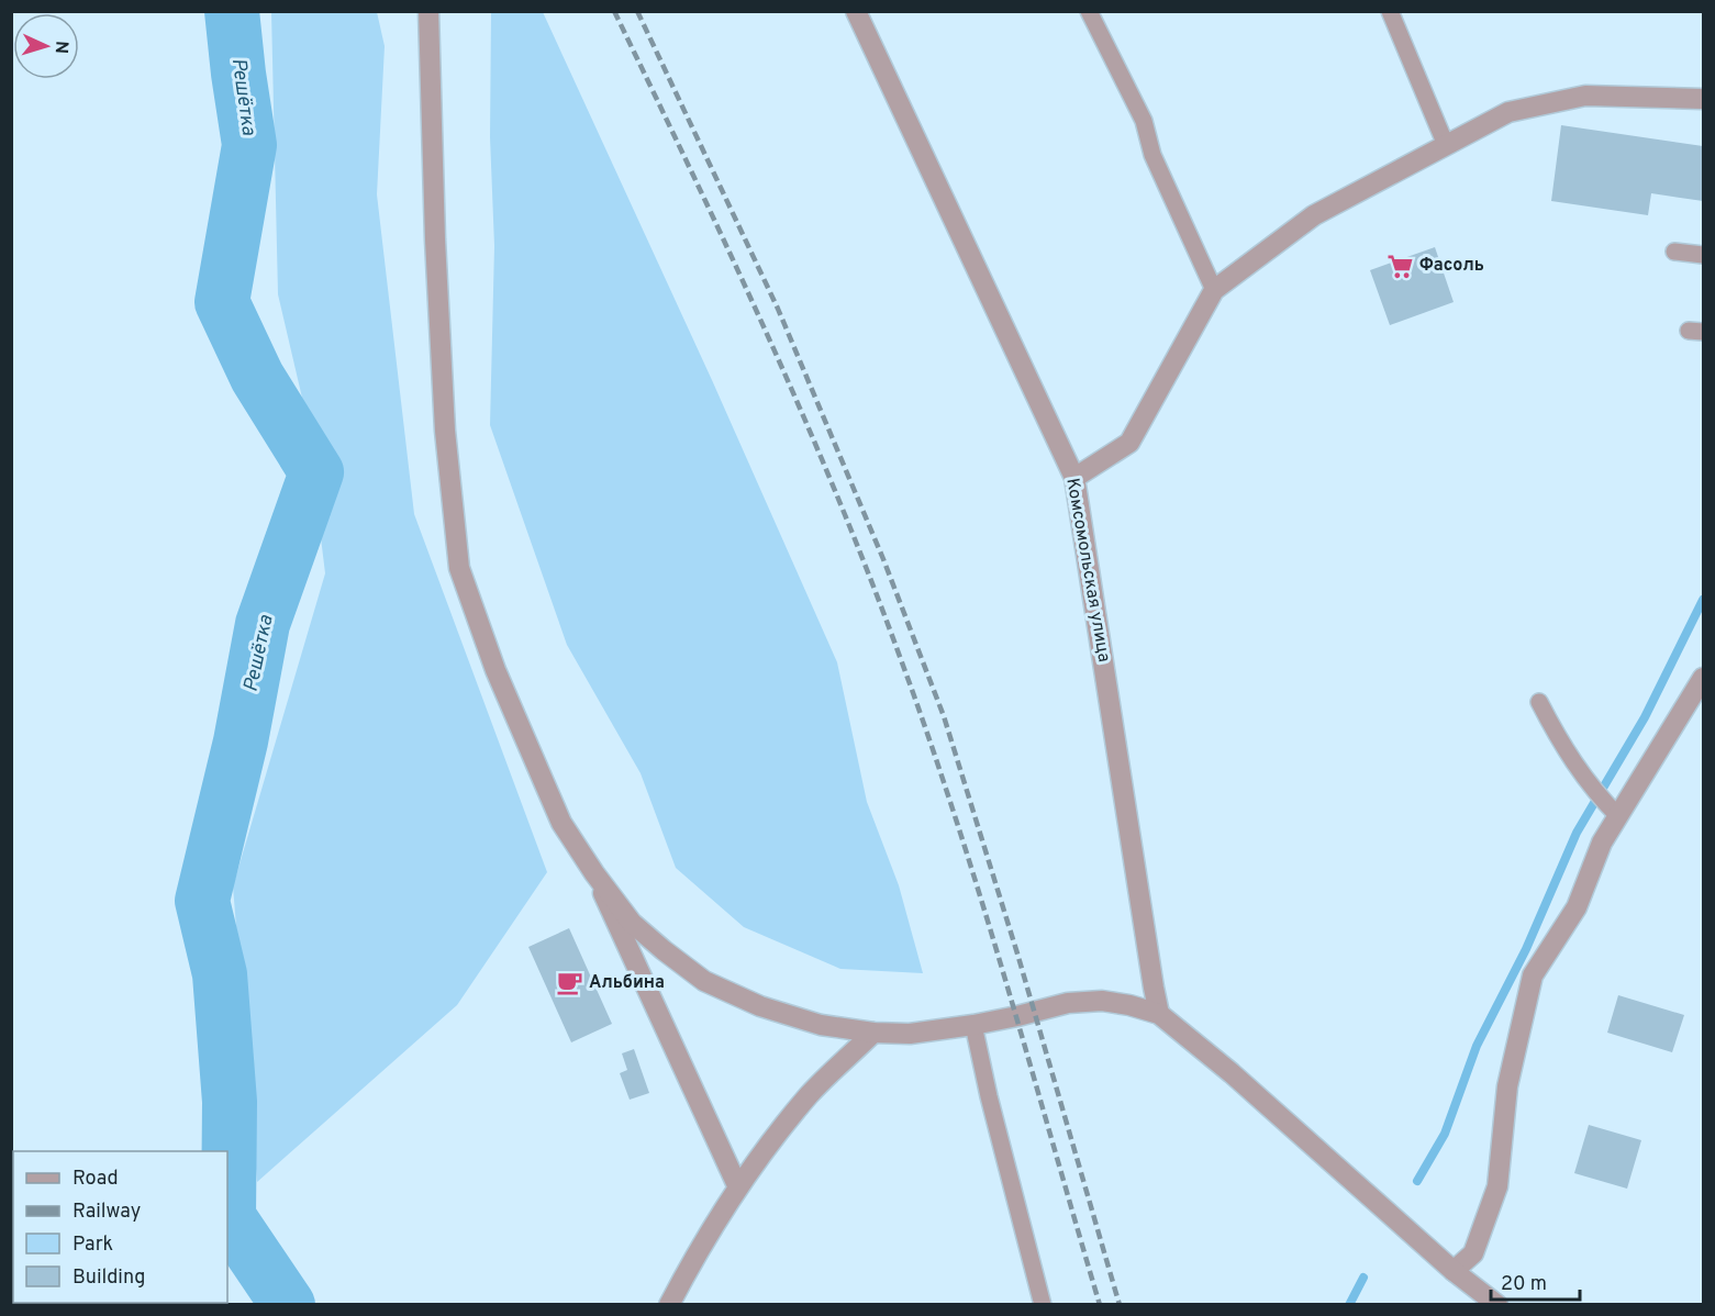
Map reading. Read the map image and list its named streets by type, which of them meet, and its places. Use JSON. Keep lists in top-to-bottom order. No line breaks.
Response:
{"streets":{"street":["Комсомольская улица"]},"water":["Решётка"],"places":{"supermarket":["Фасоль"],"cafe":["Альбина"]},"legend":["Road","Railway","Park","Building"],"scale_bar":"20 m","north":"right"}
